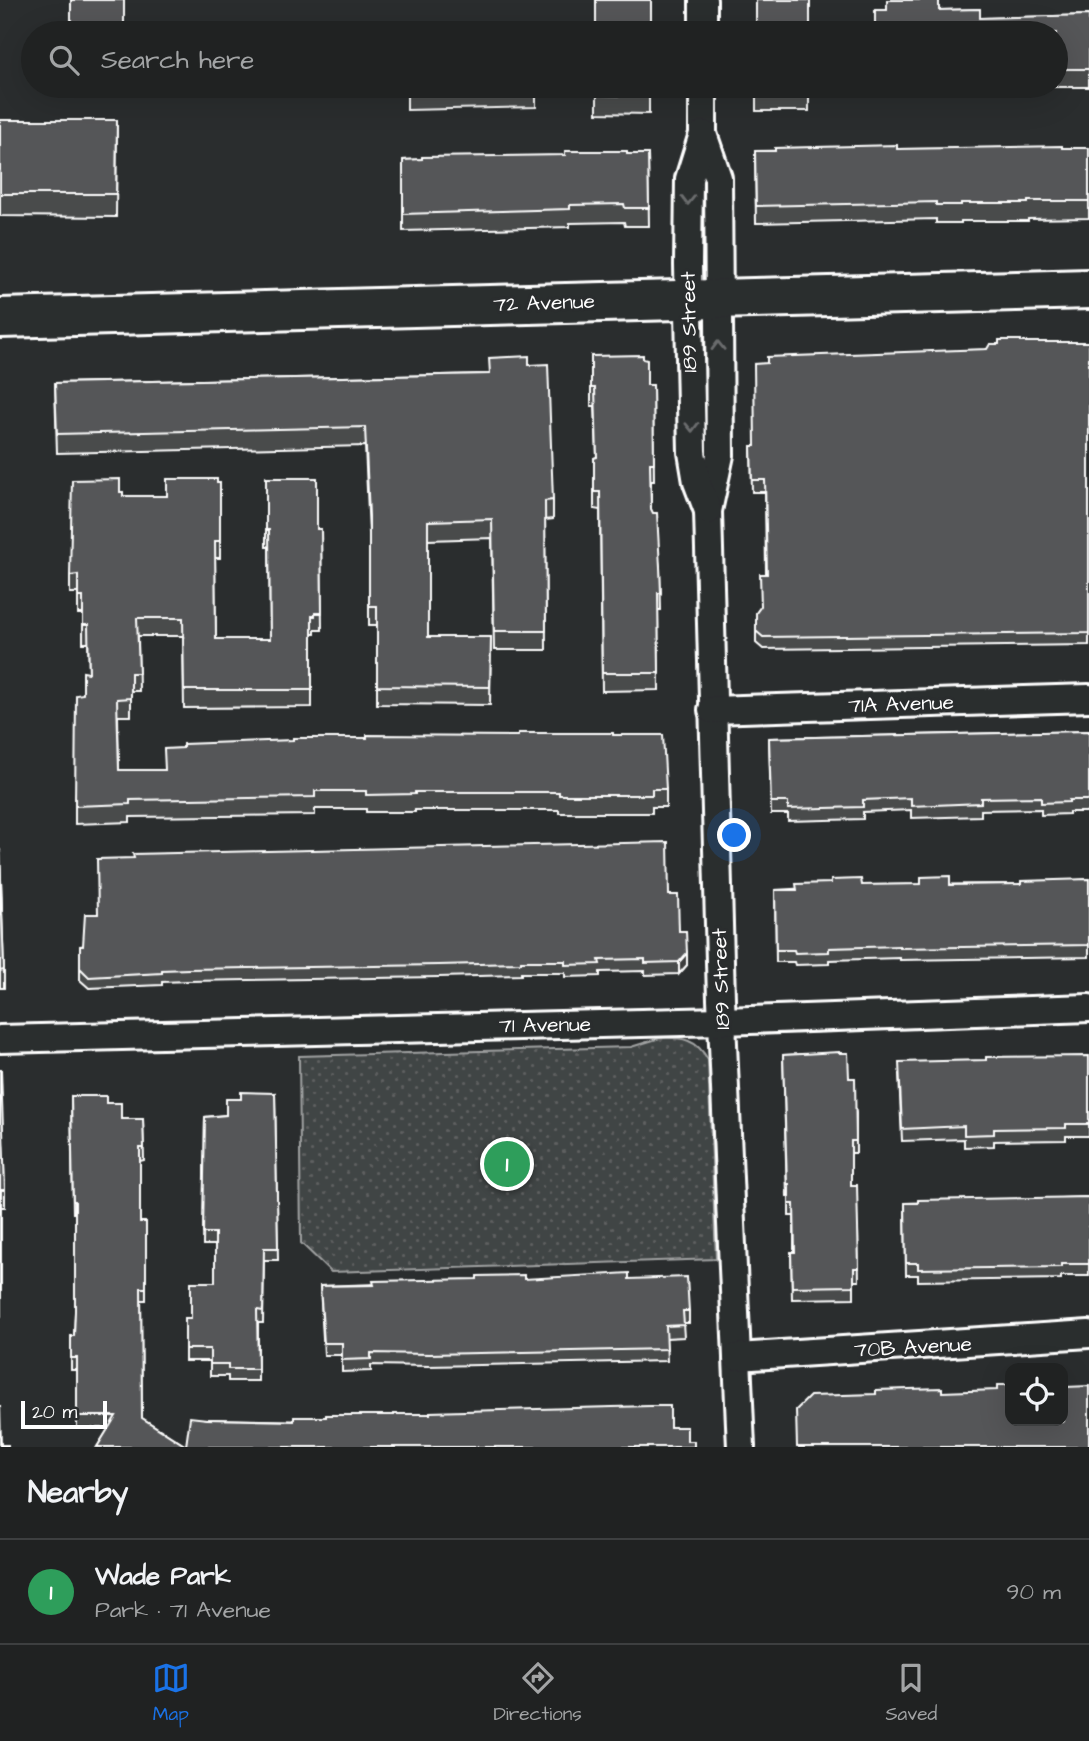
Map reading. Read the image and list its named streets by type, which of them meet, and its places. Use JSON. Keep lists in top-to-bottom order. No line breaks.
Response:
{"streets":{"main road":["72 Avenue"],"street":["189 Street","71A Avenue","71 Avenue","70B Avenue"]},"crossings":[["72 Avenue","189 Street"],["189 Street","71A Avenue"],["189 Street","71 Avenue"],["189 Street","70B Avenue"]],"scale_bar":"20 m","page":{"search":"Search here","pins":"1","scale":"20 m","heading":"Nearby","list":[{"mark":"1","name":"Wade Park","note":"Park · 71 Avenue","value":"90 m"}],"nav":["Map","Directions","Saved"]}}
